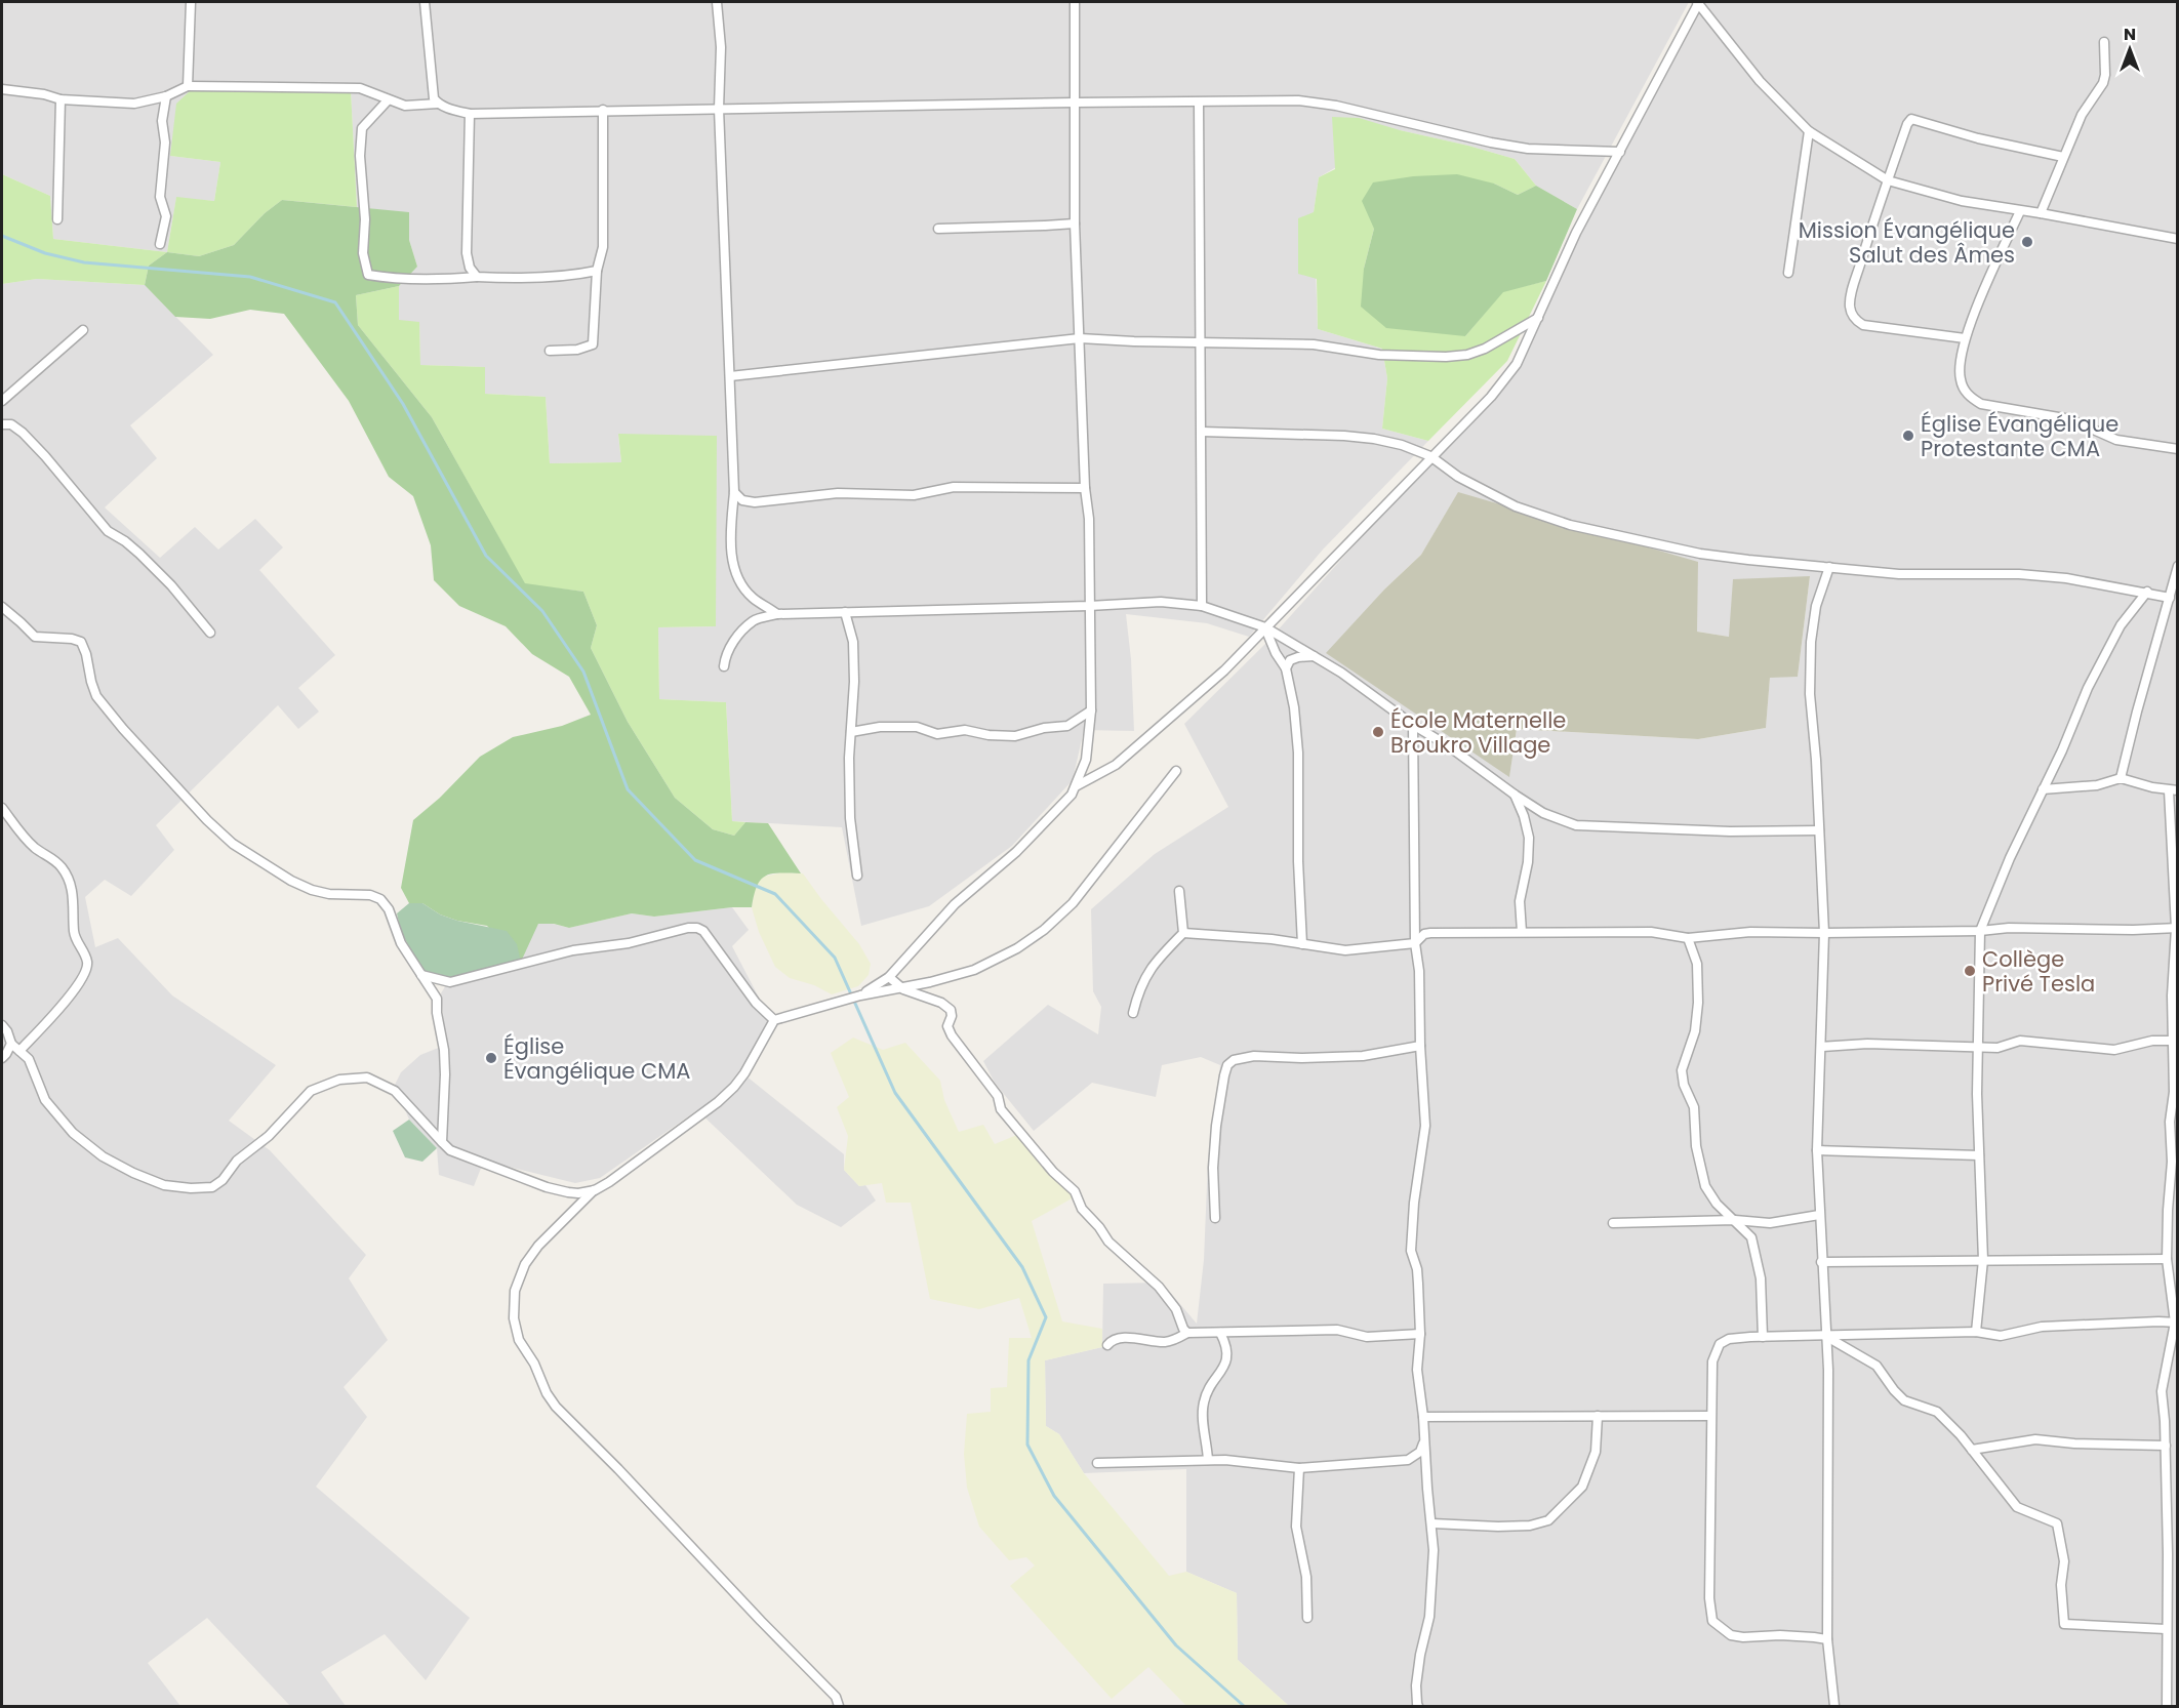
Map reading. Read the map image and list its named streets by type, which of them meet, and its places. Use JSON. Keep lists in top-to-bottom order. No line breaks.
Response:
{"places":["Mission Évangélique Salut des Âmes","Église Évangélique Protestante CMA","École Maternelle Broukro Village","Collège Privé Tesla","Église Évangélique CMA"],"north":"top"}
